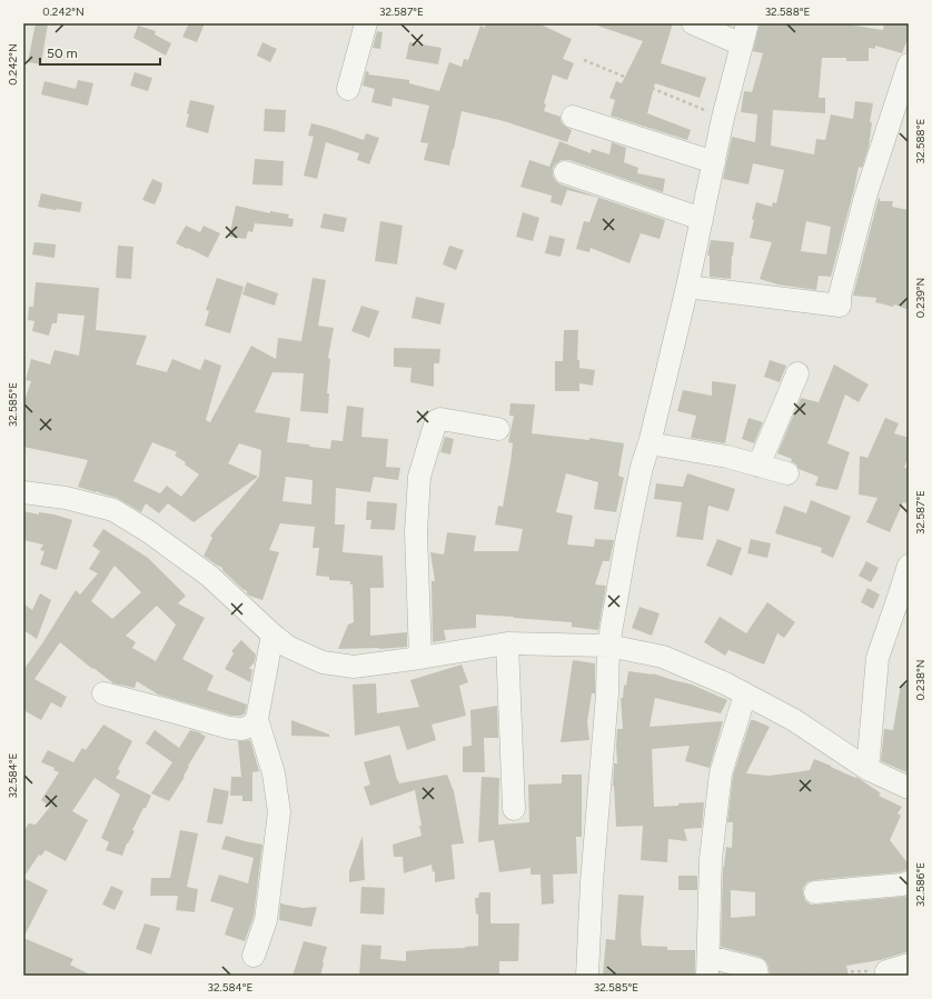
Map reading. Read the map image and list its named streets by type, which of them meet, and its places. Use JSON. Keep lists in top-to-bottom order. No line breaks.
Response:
{"scale_bar":"50 m","coordinates":["0.242°N","32.587°E","32.588°E","0.239°N","32.585°E","0.238°N","32.584°E","32.586°E"]}
